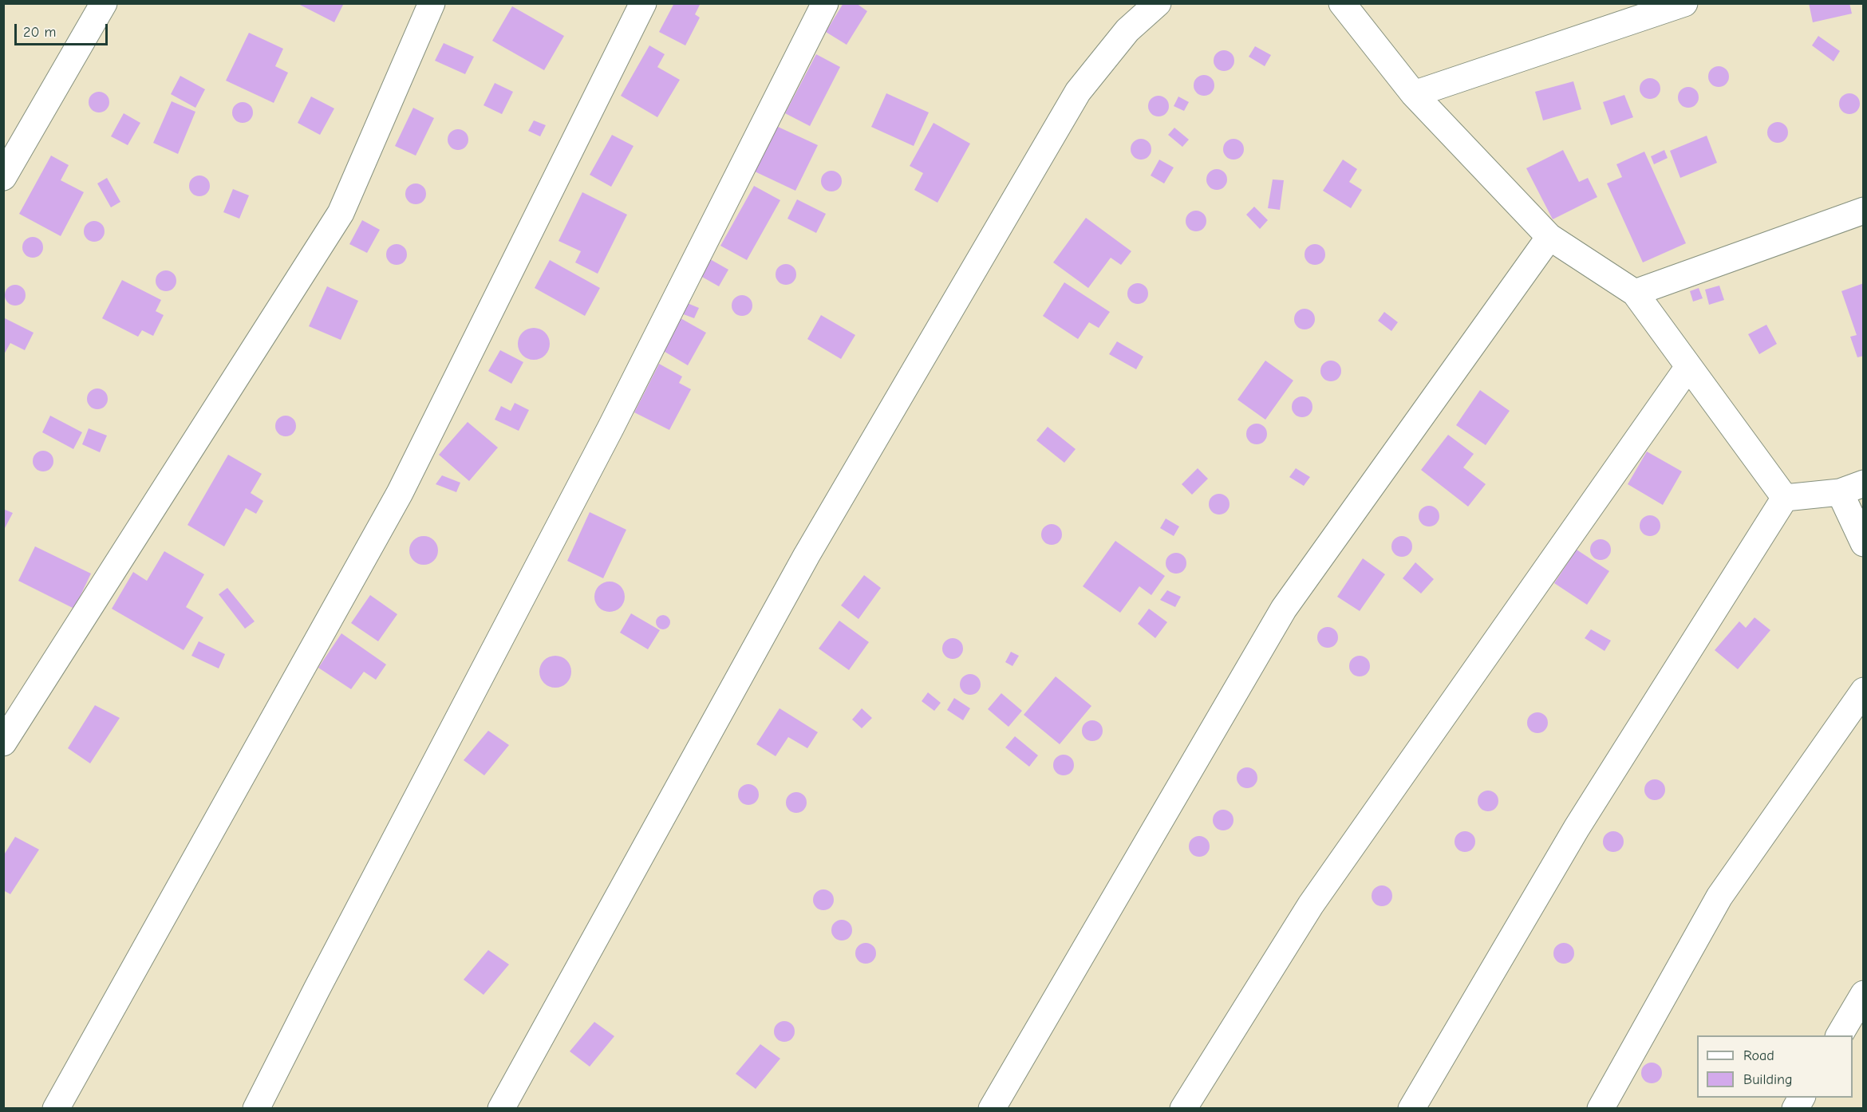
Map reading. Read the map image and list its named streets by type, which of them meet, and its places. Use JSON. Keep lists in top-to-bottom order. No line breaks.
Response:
{"legend":["Road","Building"],"scale_bar":"20 m"}
